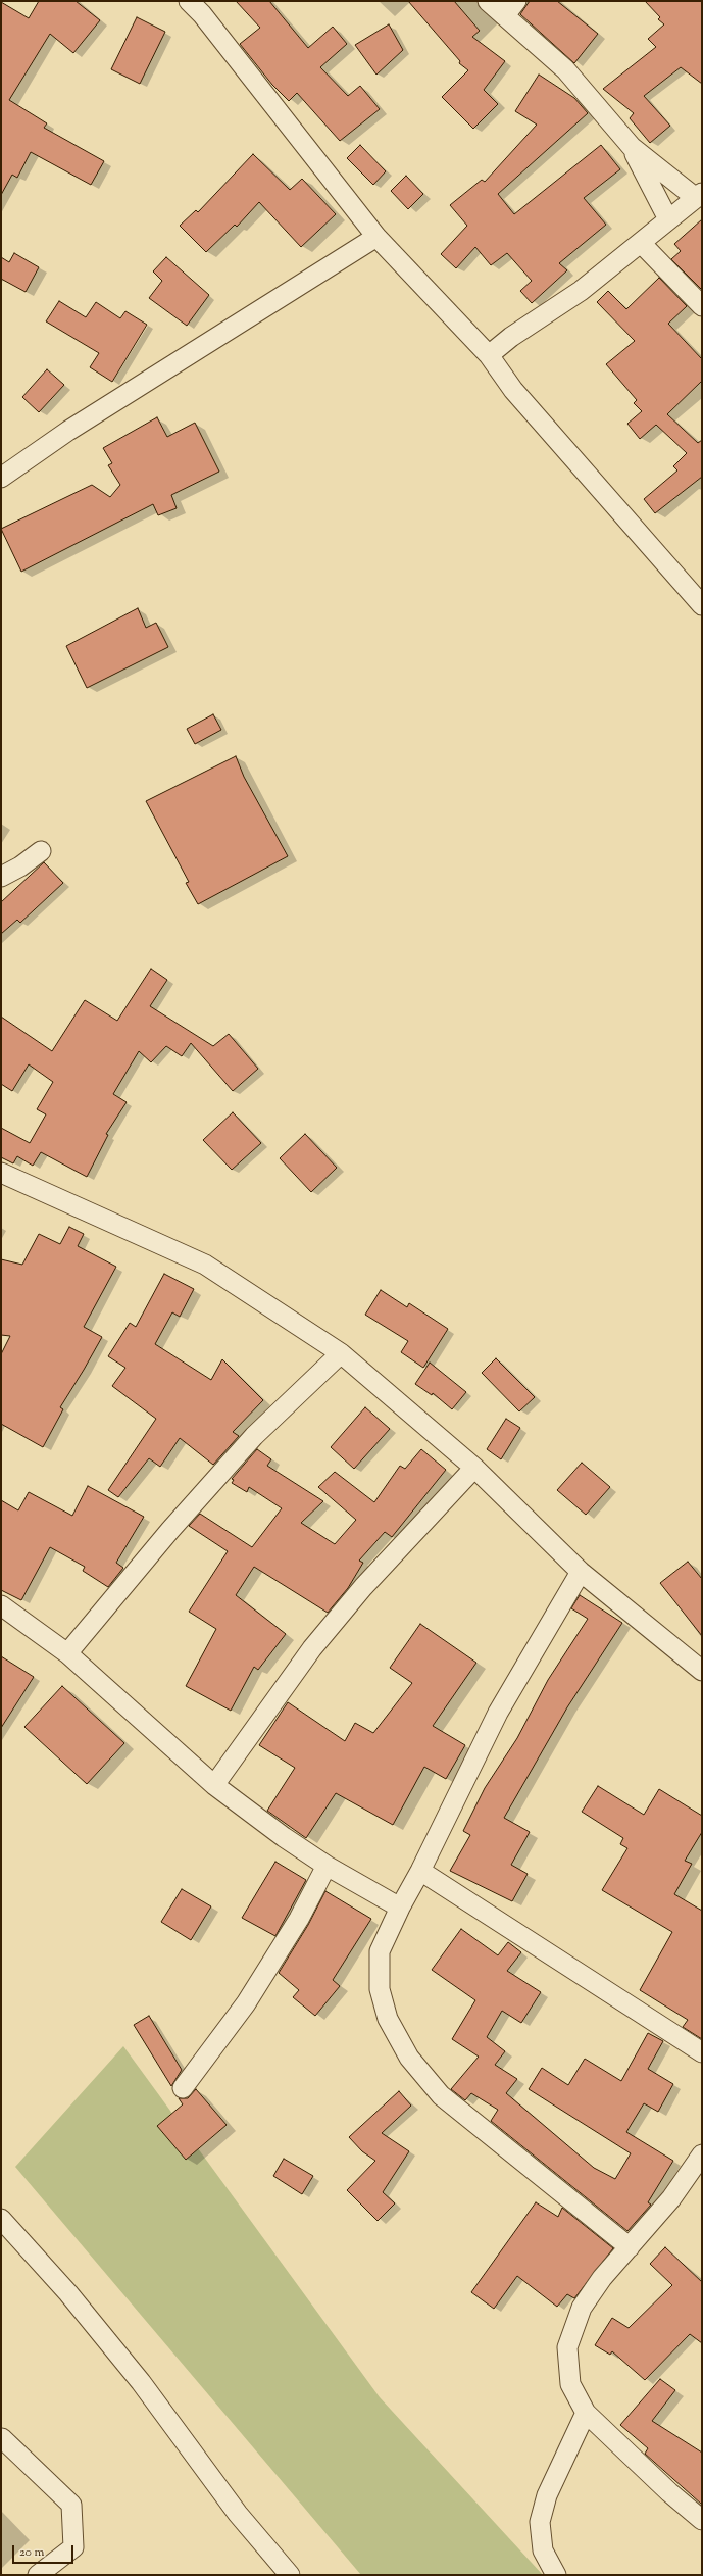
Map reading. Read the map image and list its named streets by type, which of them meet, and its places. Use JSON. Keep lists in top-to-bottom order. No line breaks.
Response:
{"scale_bar":"20 m"}
